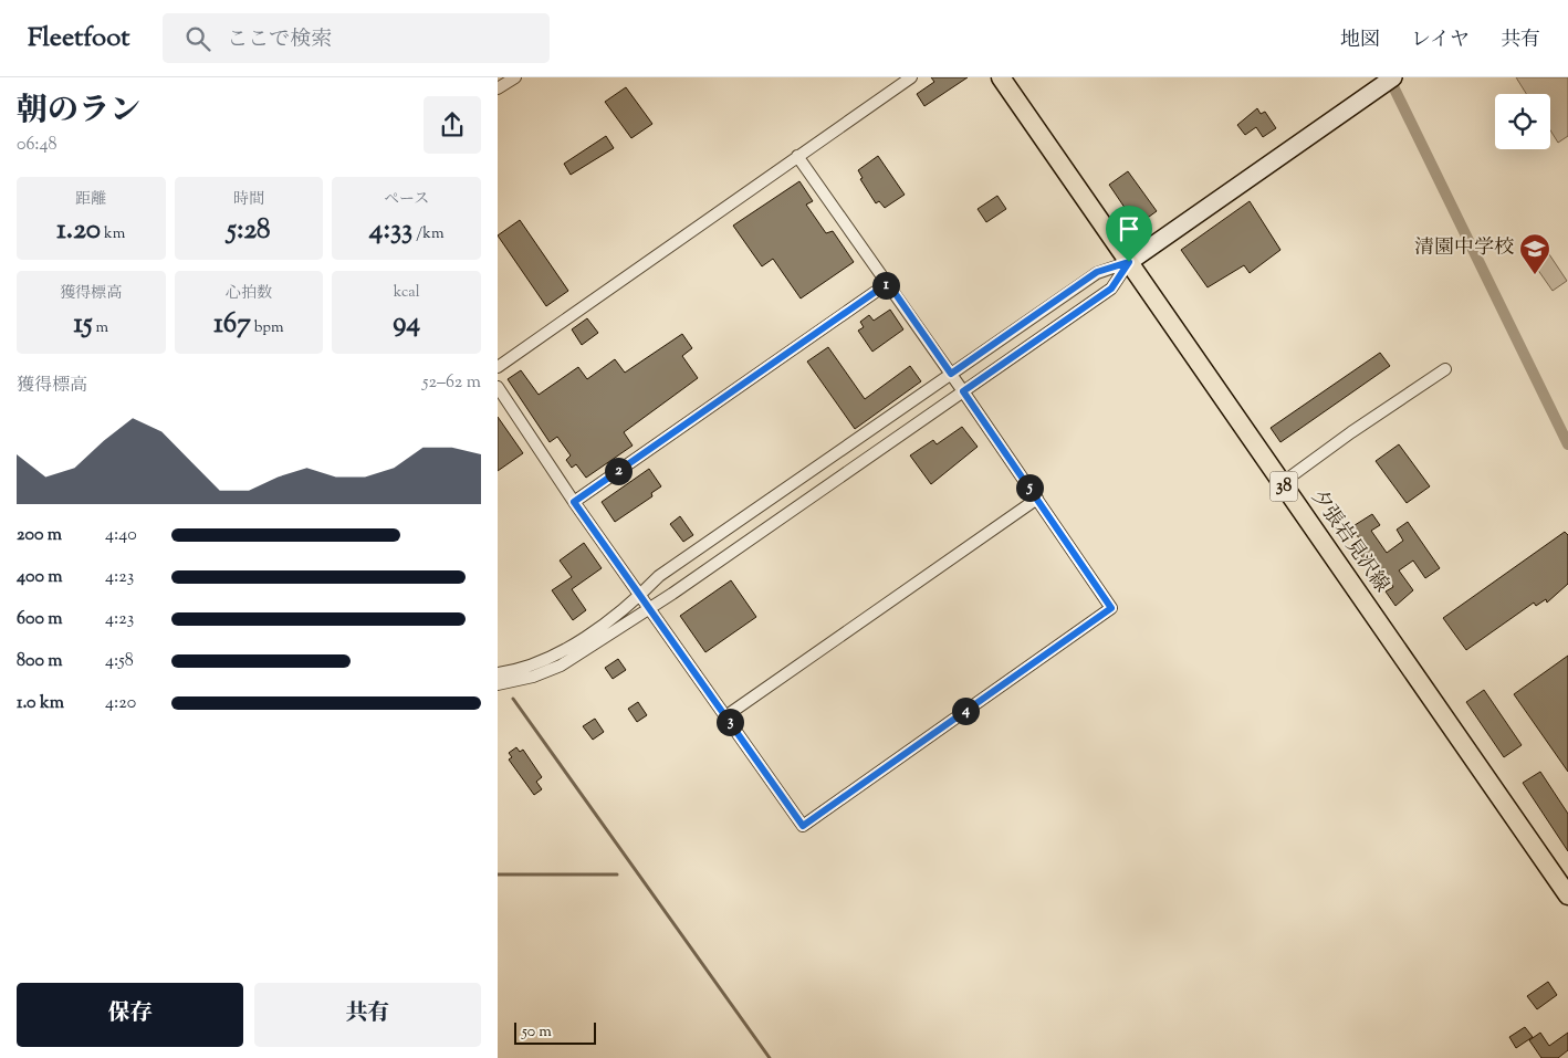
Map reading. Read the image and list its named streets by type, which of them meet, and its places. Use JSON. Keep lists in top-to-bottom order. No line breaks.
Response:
{"streets":{"main road":["38","夕張岩見沢線"]},"places":{"school or university":["清園中学校"]},"scale_bar":"50 m","page":{"header":"Fleetfoot","search":"ここで検索","nav":["地図","レイヤ","共有"],"heading":["朝のラン","06:48"],"stats":[["距離","1.20 km"],["時間","5:28"],["ペース","4:33 /km"],["獲得標高","15 m"],["心拍数","167 bpm"],["kcal","94"]],"pins":["1","2","5","4","3"],"chart":["獲得標高","52–62 m"],"list":[{"name":"200 m","note":"4:40"},{"name":"400 m","note":"4:23"},{"name":"600 m","note":"4:23"},{"name":"800 m","note":"4:58"},{"name":"1.0 km","note":"4:20"}],"buttons":["保存","共有"],"scale":"50 m"}}
